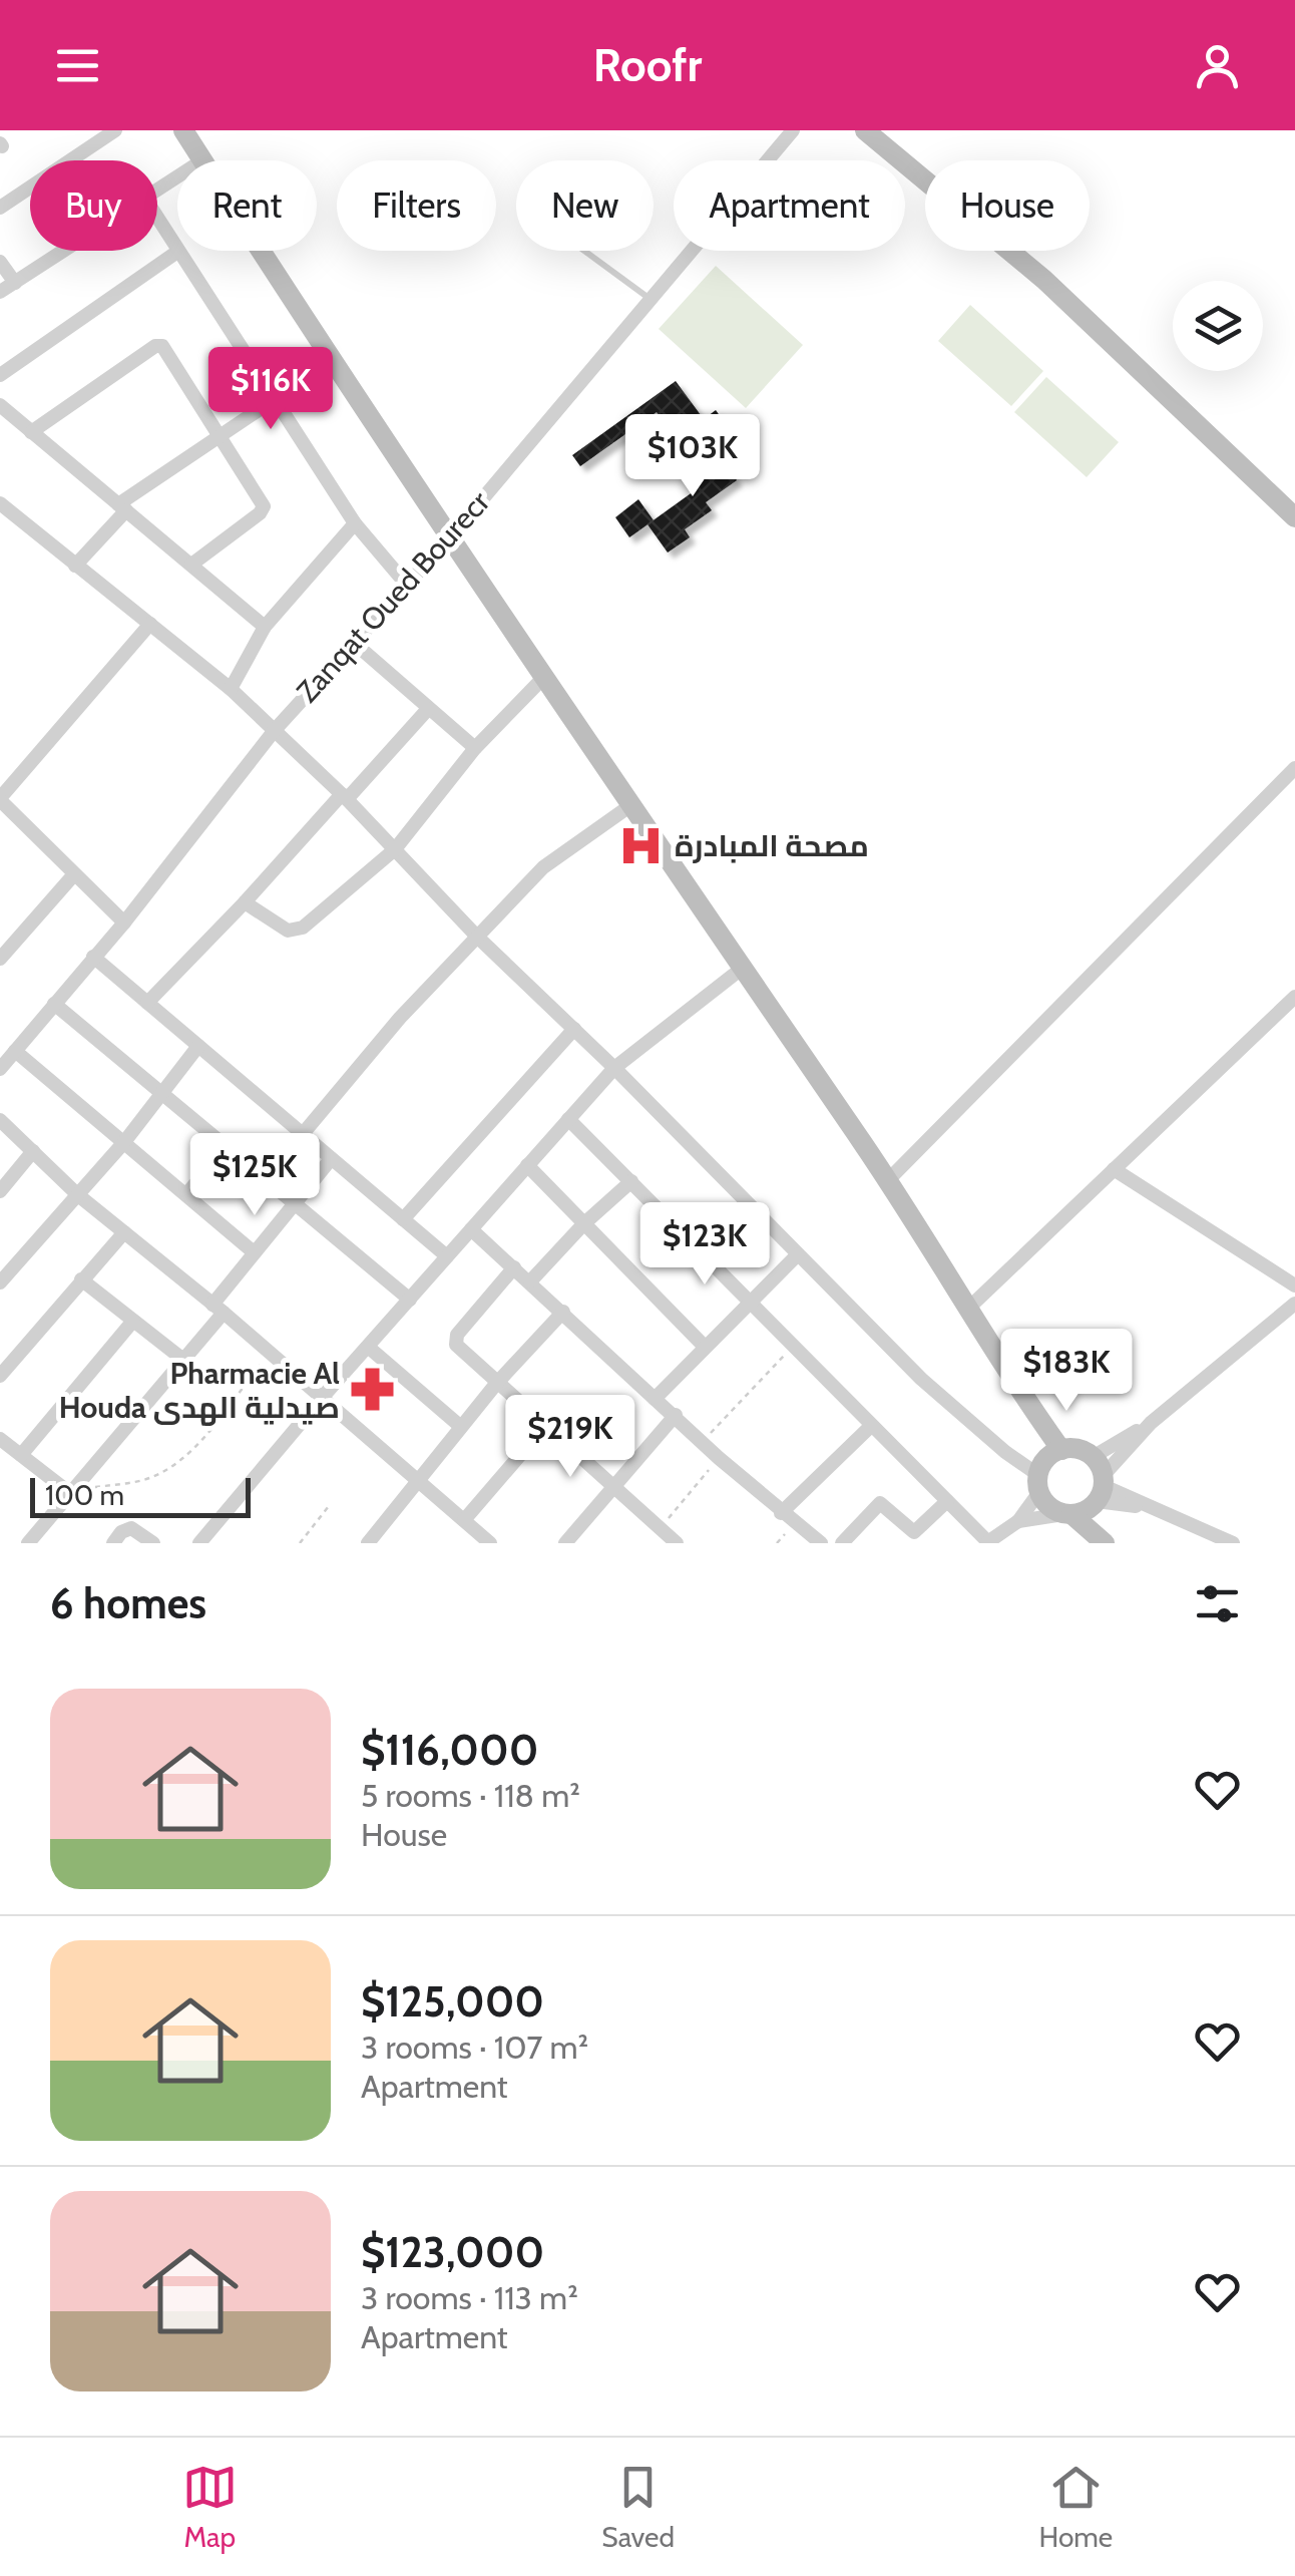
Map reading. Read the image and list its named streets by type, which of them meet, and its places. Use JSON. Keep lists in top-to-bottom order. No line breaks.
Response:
{"streets":{"street":["Zanqat Oued Bourecr"]},"places":{"hospital":["مصحة المبادرة"],"pharmacy":["Pharmacie Al Houda صيدلية الهدى"]},"scale_bar":"100 m","page":{"header":"Roofr","chip":["Buy","Rent","Filters","New","Apartment","House"],"price":["$116K","$103K","$125K","$123K","$183K","$219K"],"scale":"100 m","heading":"6 homes","list":[{"name":"$116,000","note":"5 rooms · 118 m² · House"},{"name":"$125,000","note":"3 rooms · 107 m² · Apartment"},{"name":"$123,000","note":"3 rooms · 113 m² · Apartment"}],"tabs":["Map","Saved","Home"]}}
